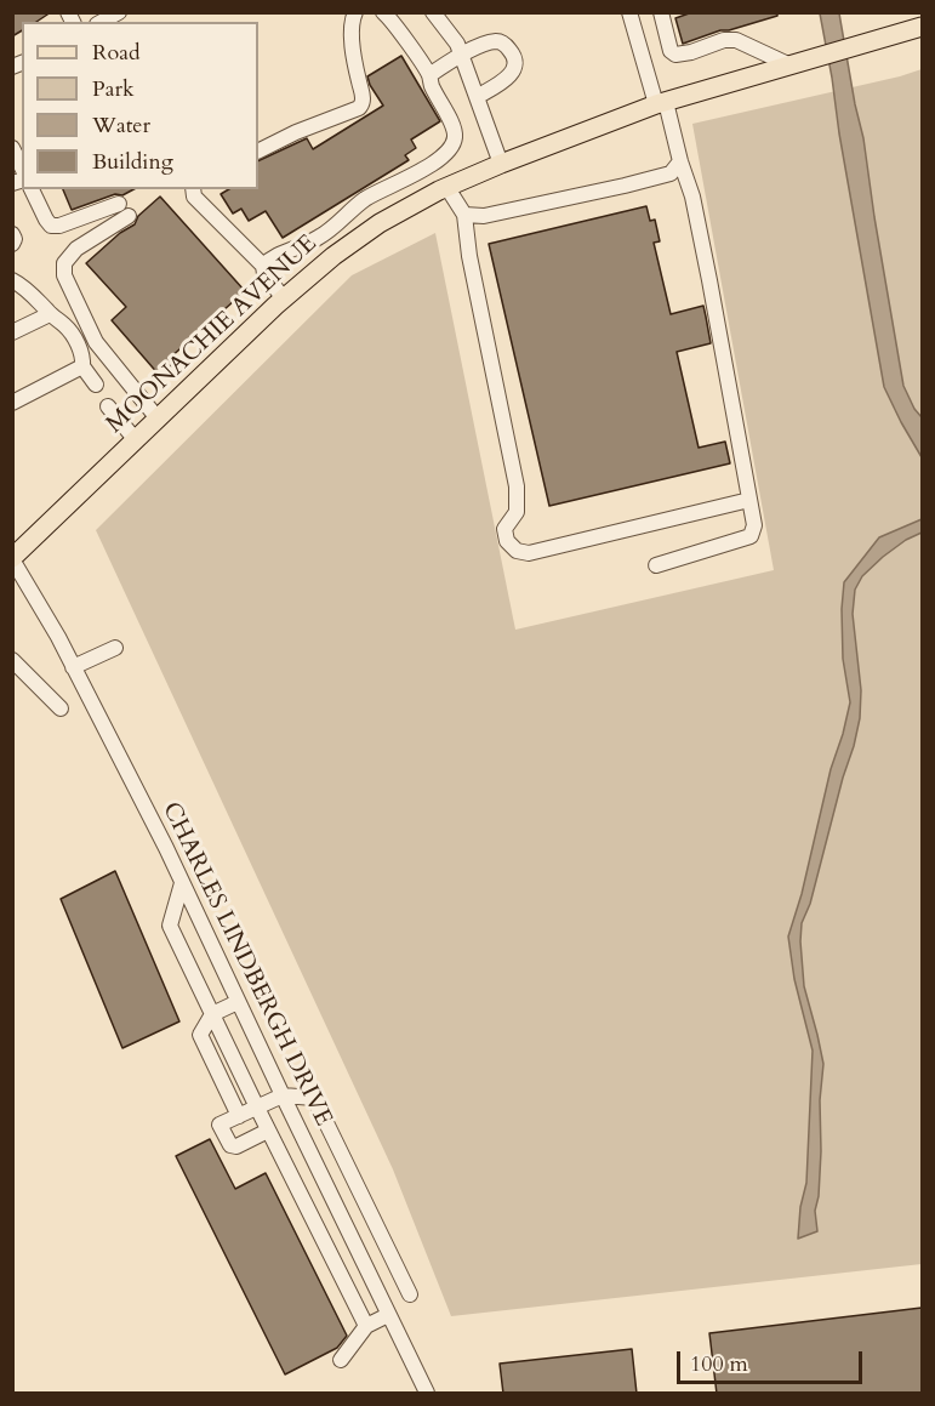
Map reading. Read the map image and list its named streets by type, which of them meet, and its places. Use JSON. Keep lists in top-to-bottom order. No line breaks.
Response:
{"streets":{"main road":["MOONACHIE AVENUE"],"street":["CHARLES LINDBERGH DRIVE"]},"crossings":[["MOONACHIE AVENUE","CHARLES LINDBERGH DRIVE"]],"legend":["Road","Park","Water","Building"],"scale_bar":"100 m"}
